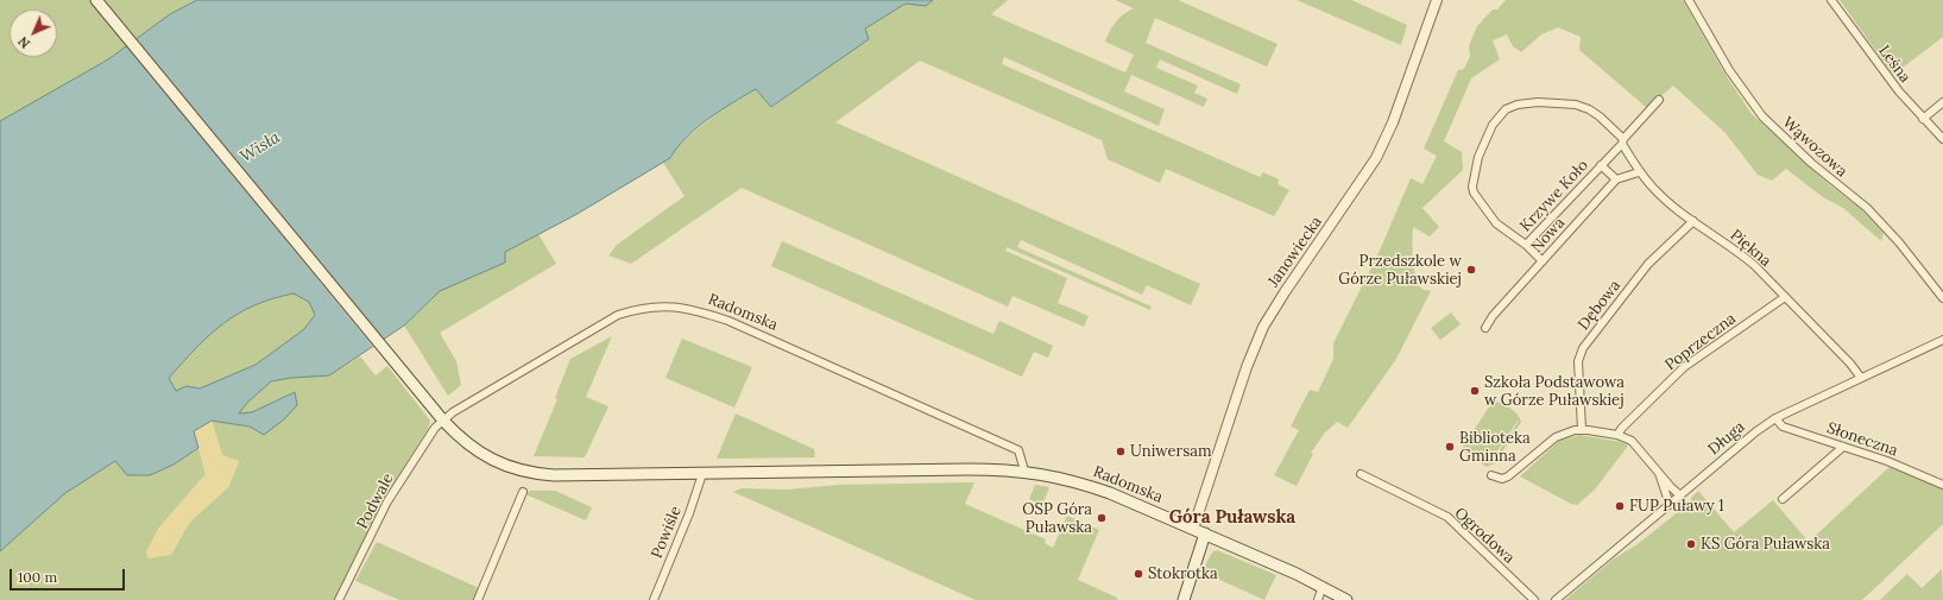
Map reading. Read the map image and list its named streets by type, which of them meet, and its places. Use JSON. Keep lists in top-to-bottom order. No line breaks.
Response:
{"streets":{"main road":["Radomska"],"street":["Leśna","Wąwozowa","Krzywe Koło","Nowa","Piękna","Janowiecka","Dębowa","Poprzeczna","Długa","Słoneczna","Podwale","Powiśle","Ogrodowa"]},"crossings":[["Krzywe Koło","Nowa"],["Krzywe Koło","Piękna"],["Piękna","Dębowa"],["Piękna","Poprzeczna"],["Piękna","Długa"],["Janowiecka","Radomska"],["Radomska","Podwale"],["Radomska","Powiśle"],["Długa","Słoneczna"]],"districts":["Góra Puławska"],"water":["Wisła"],"places":["Przedszkole w Górze Puławskiej","Szkoła Podstawowa w Górze Puławskiej","Biblioteka Gminna","Uniwersam","FUP Puławy 1","OSP Góra Puławska","KS Góra Puławska","Stokrotka"],"scale_bar":"100 m","north":"bottom left"}
